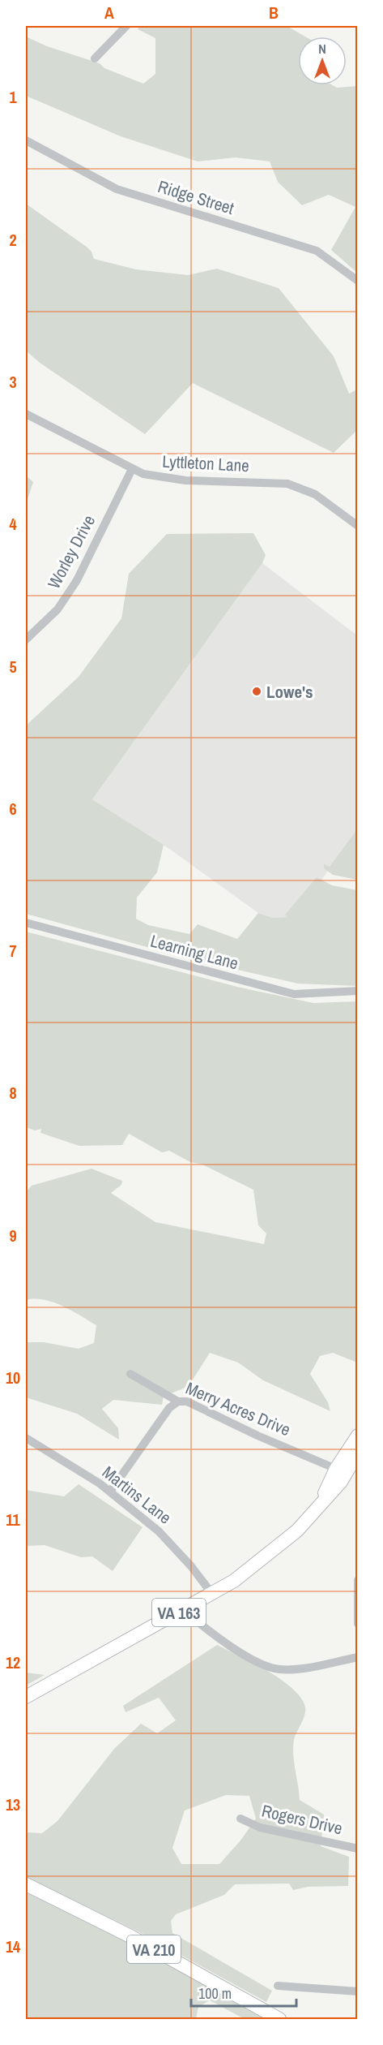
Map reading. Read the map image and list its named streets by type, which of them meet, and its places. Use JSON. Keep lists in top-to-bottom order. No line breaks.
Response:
{"streets":{"main road":["VA 163","VA 210"],"street":["Ridge Street","Lyttleton Lane","Worley Drive","Learning Lane","Merry Acres Drive","Martins Lane","Rogers Drive"]},"crossings":[["Lyttleton Lane","Worley Drive"],["Merry Acres Drive","VA 163"],["Martins Lane","VA 163"]],"places":["Lowe's"],"scale_bar":"100 m","north":"top","grid":{"columns":["A","B"],"rows":["1","2","3","4","5","6","7","8","9","10","11","12","13","14"]}}
